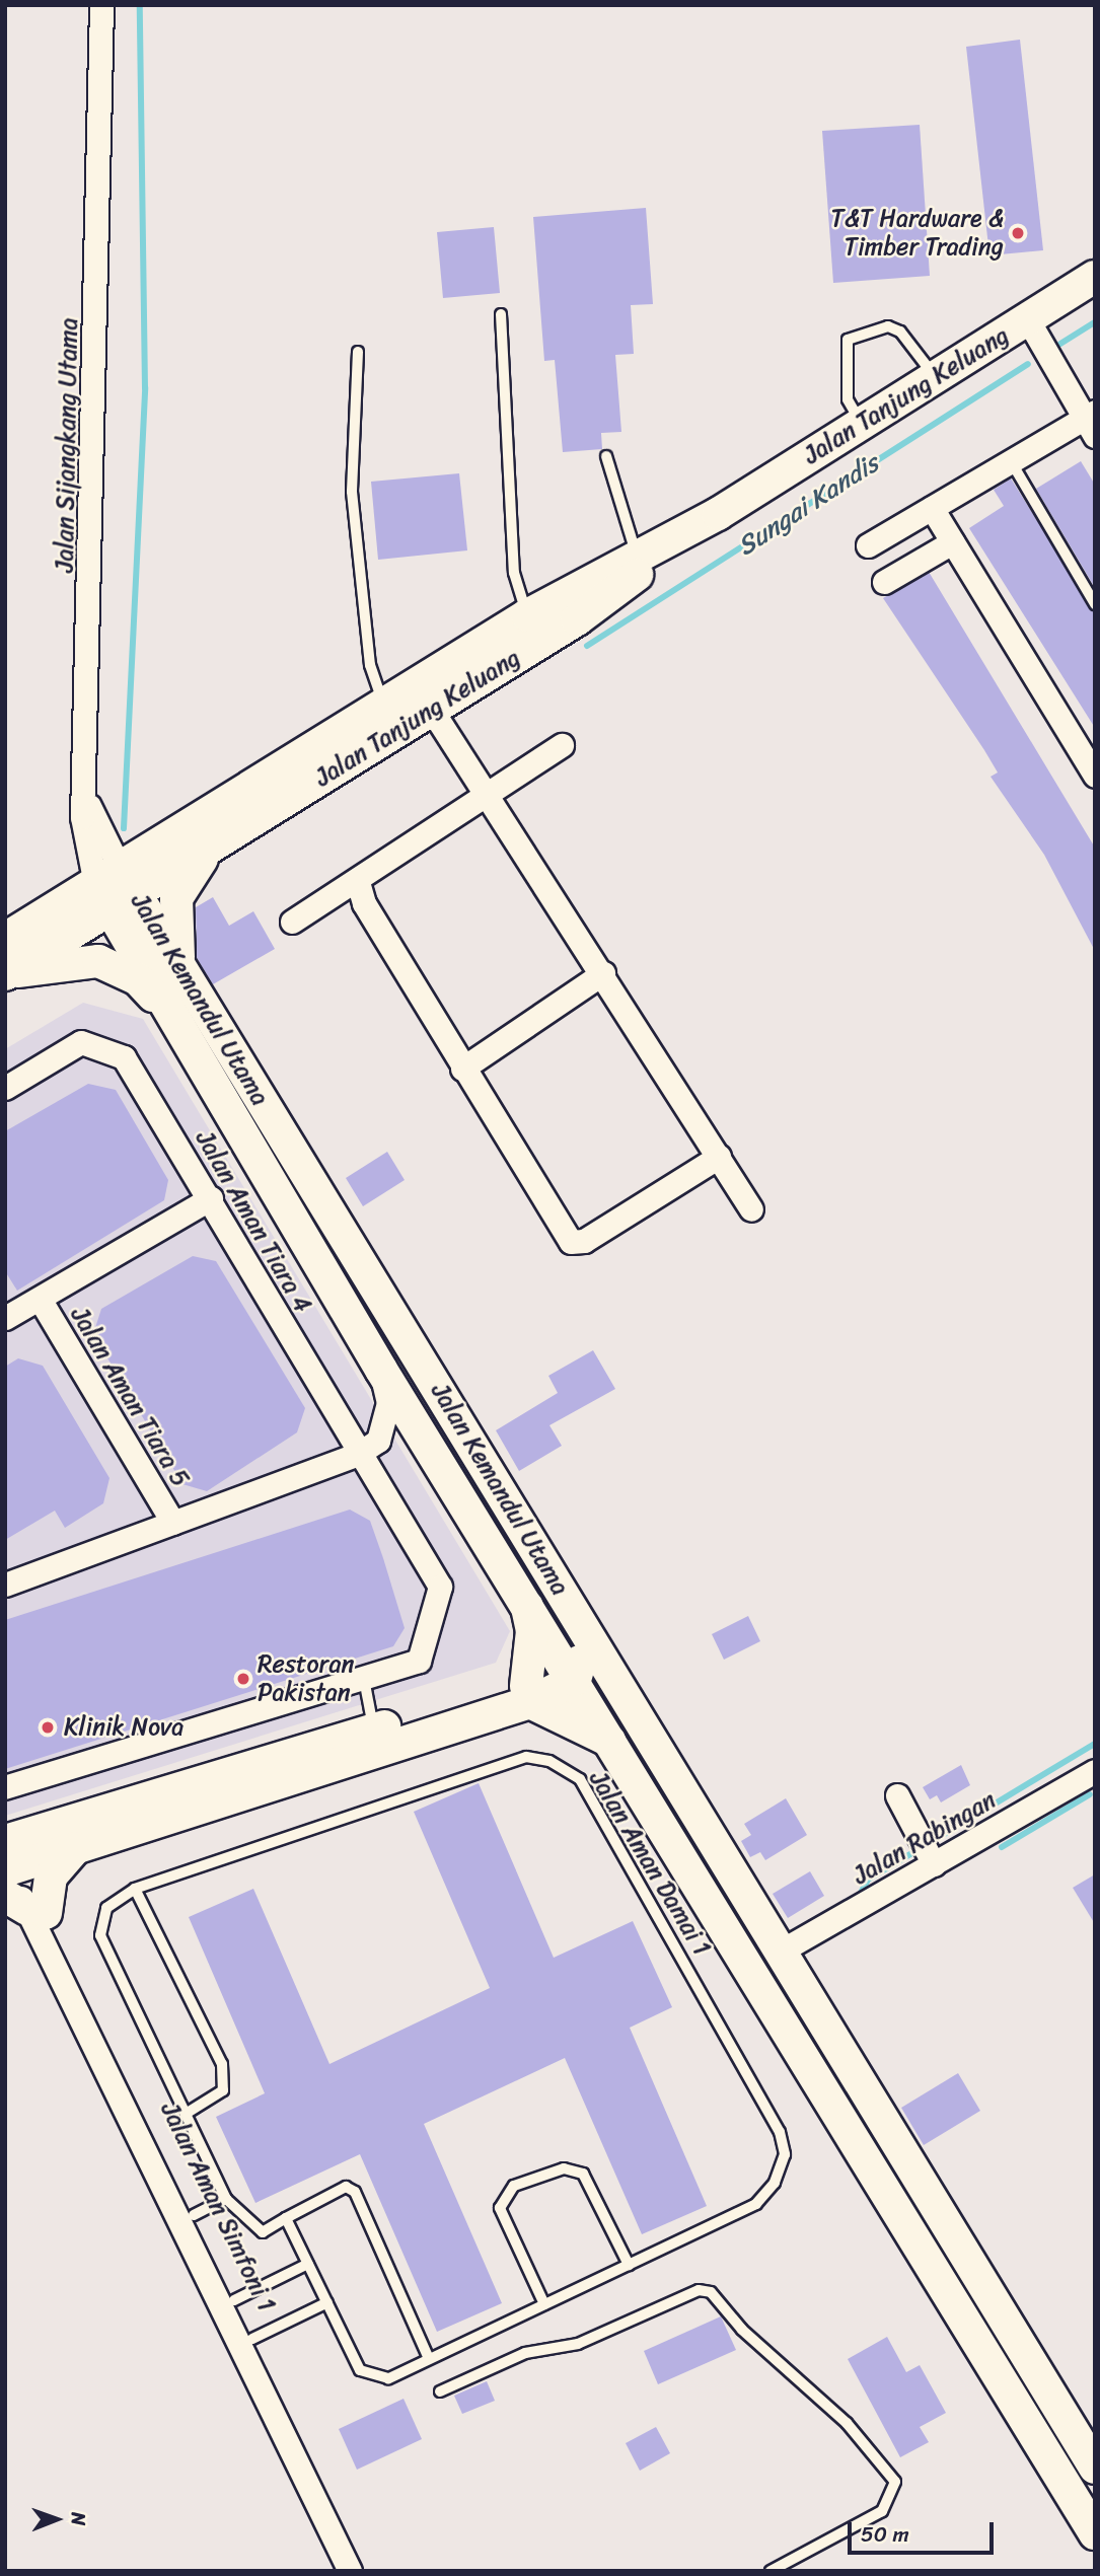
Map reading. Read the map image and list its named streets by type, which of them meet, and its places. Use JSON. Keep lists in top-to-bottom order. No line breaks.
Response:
{"streets":{"street":["Jalan Tanjung Keluang","Jalan Sijangkang Utama","Jalan Kemandul Utama","Jalan Aman Tiara 4","Jalan Aman Tiara 5","Jalan Rabingan","Jalan Aman Simfoni 1"],"lane":["Jalan Aman Damai 1"]},"crossings":[["Jalan Tanjung Keluang","Jalan Sijangkang Utama"],["Jalan Tanjung Keluang","Jalan Kemandul Utama"],["Jalan Sijangkang Utama","Jalan Kemandul Utama"]],"water":["Sungai Kandis"],"places":["T&T Hardware & Timber Trading","Restoran Pakistan","Klinik Nova"],"scale_bar":"50 m","north":"right"}
